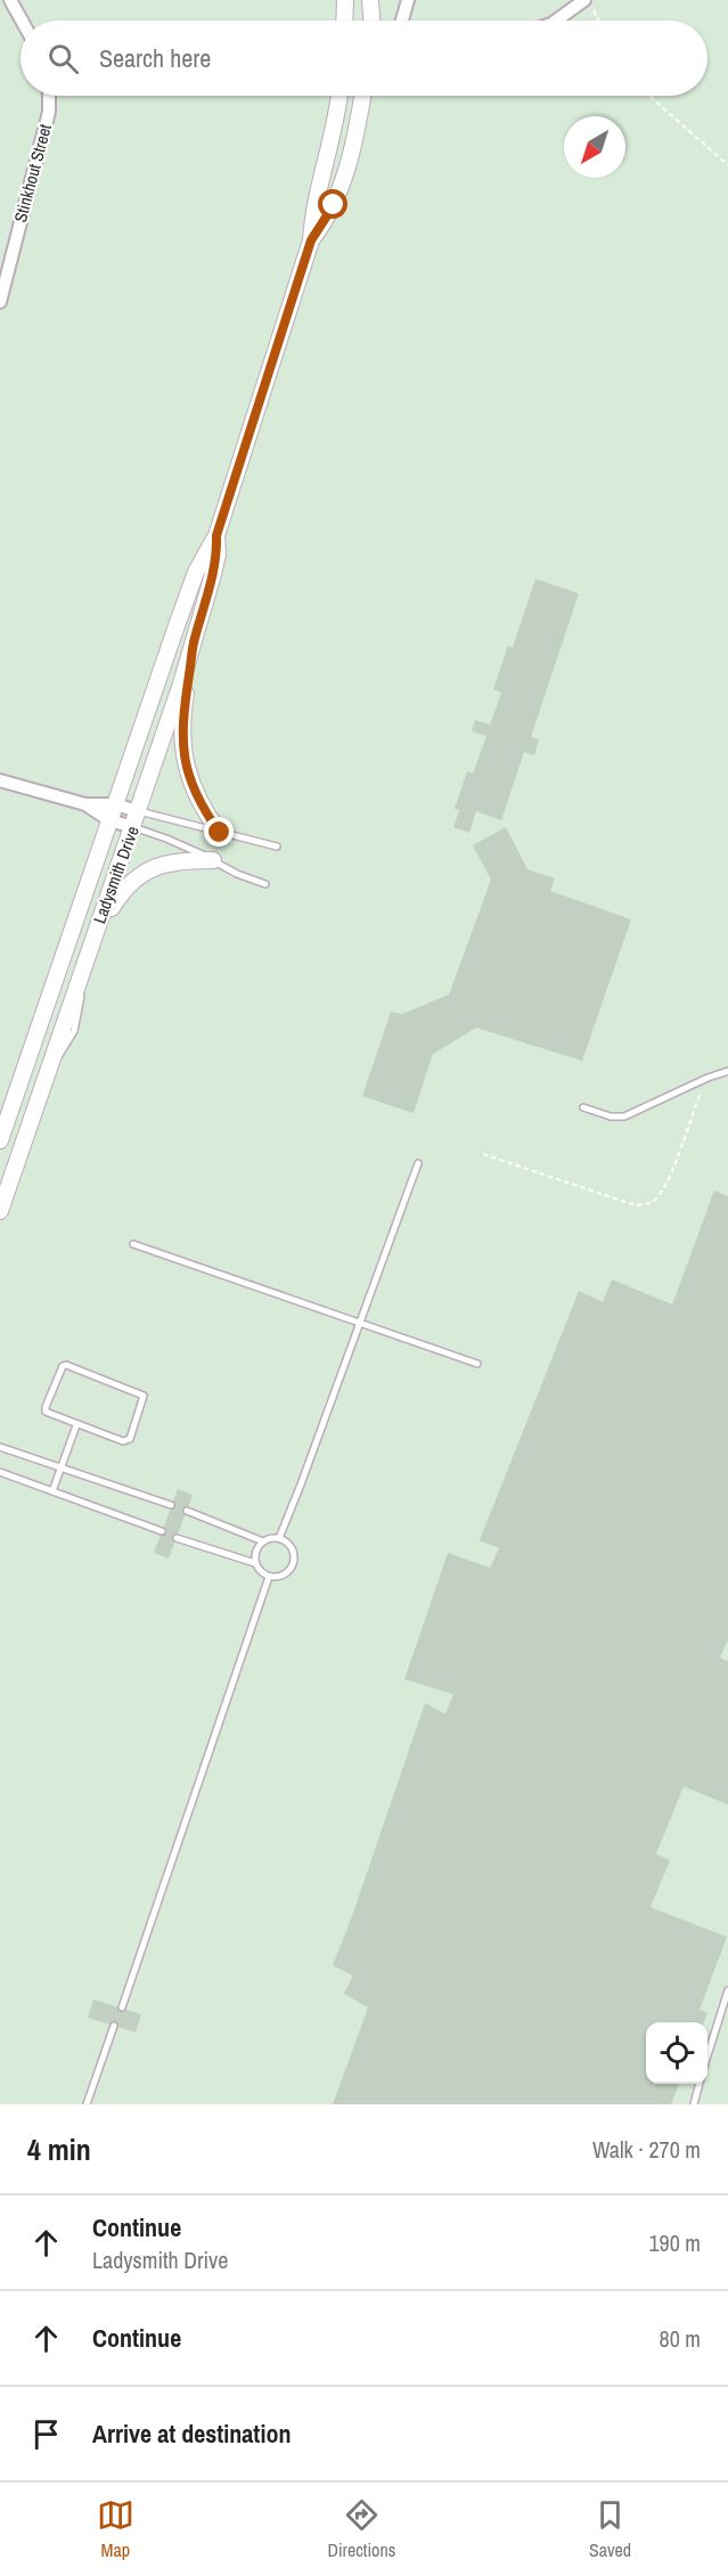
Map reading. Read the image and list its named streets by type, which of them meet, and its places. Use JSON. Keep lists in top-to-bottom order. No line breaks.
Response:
{"streets":{"street":["Stinkhout Street","Ladysmith Drive"]},"north":"bottom left","page":{"search":"Search here","heading":["4 min","Walk · 270 m"],"list":[["Continue","Ladysmith Drive","190 m"],["Continue","80 m"],"Arrive at destination"],"nav":["Map","Directions","Saved"]}}
